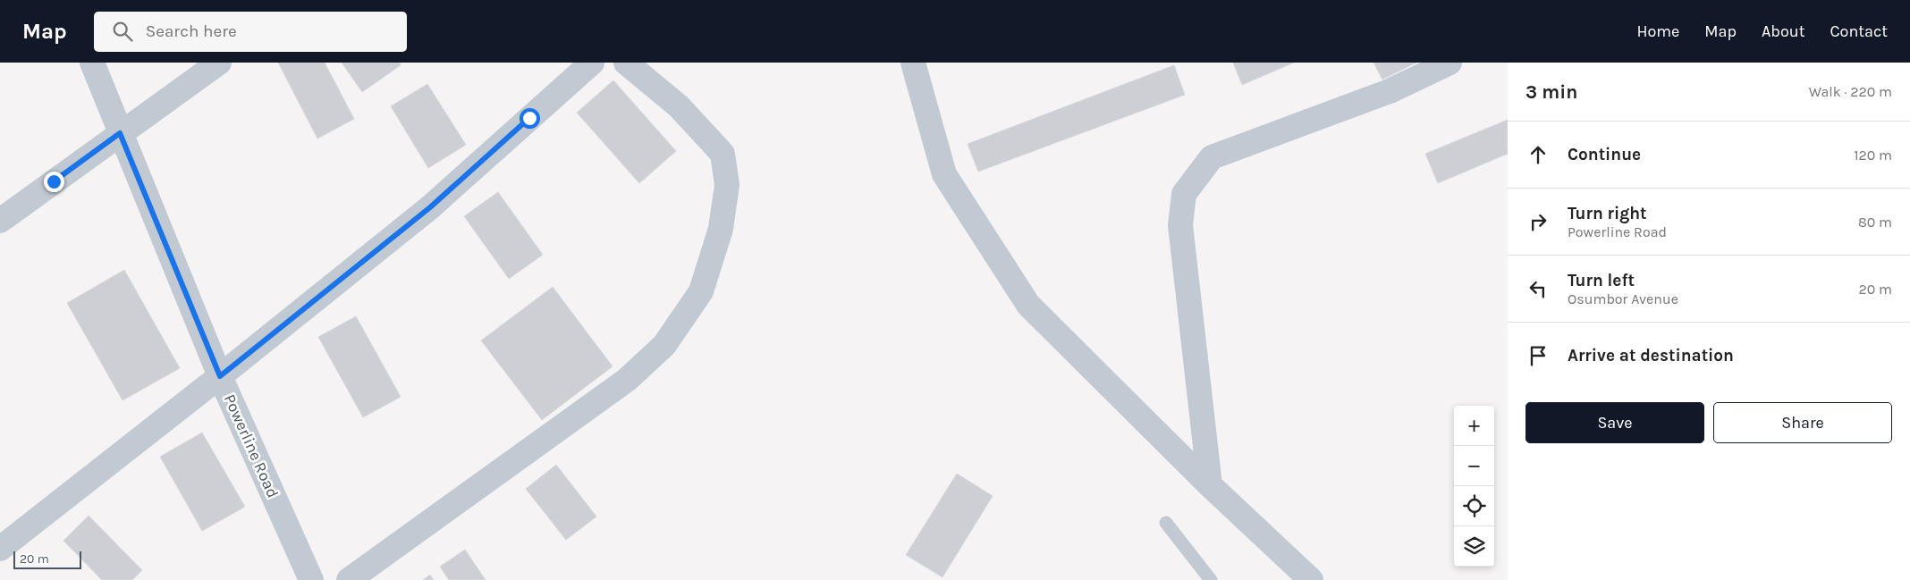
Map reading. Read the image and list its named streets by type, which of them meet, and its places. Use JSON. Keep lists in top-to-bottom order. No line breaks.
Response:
{"streets":{"street":["Powerline Road"]},"scale_bar":"20 m","page":{"header":"Map","search":"Search here","nav":["Home","Map","About","Contact"],"heading":["3 min","Walk · 220 m"],"list":[["Continue","120 m"],["Turn right","Powerline Road","80 m"],["Turn left","Osumbor Avenue","20 m"],"Arrive at destination"],"buttons":["Save","Share"],"map_buttons":["+","−"],"scale":"20 m"}}
